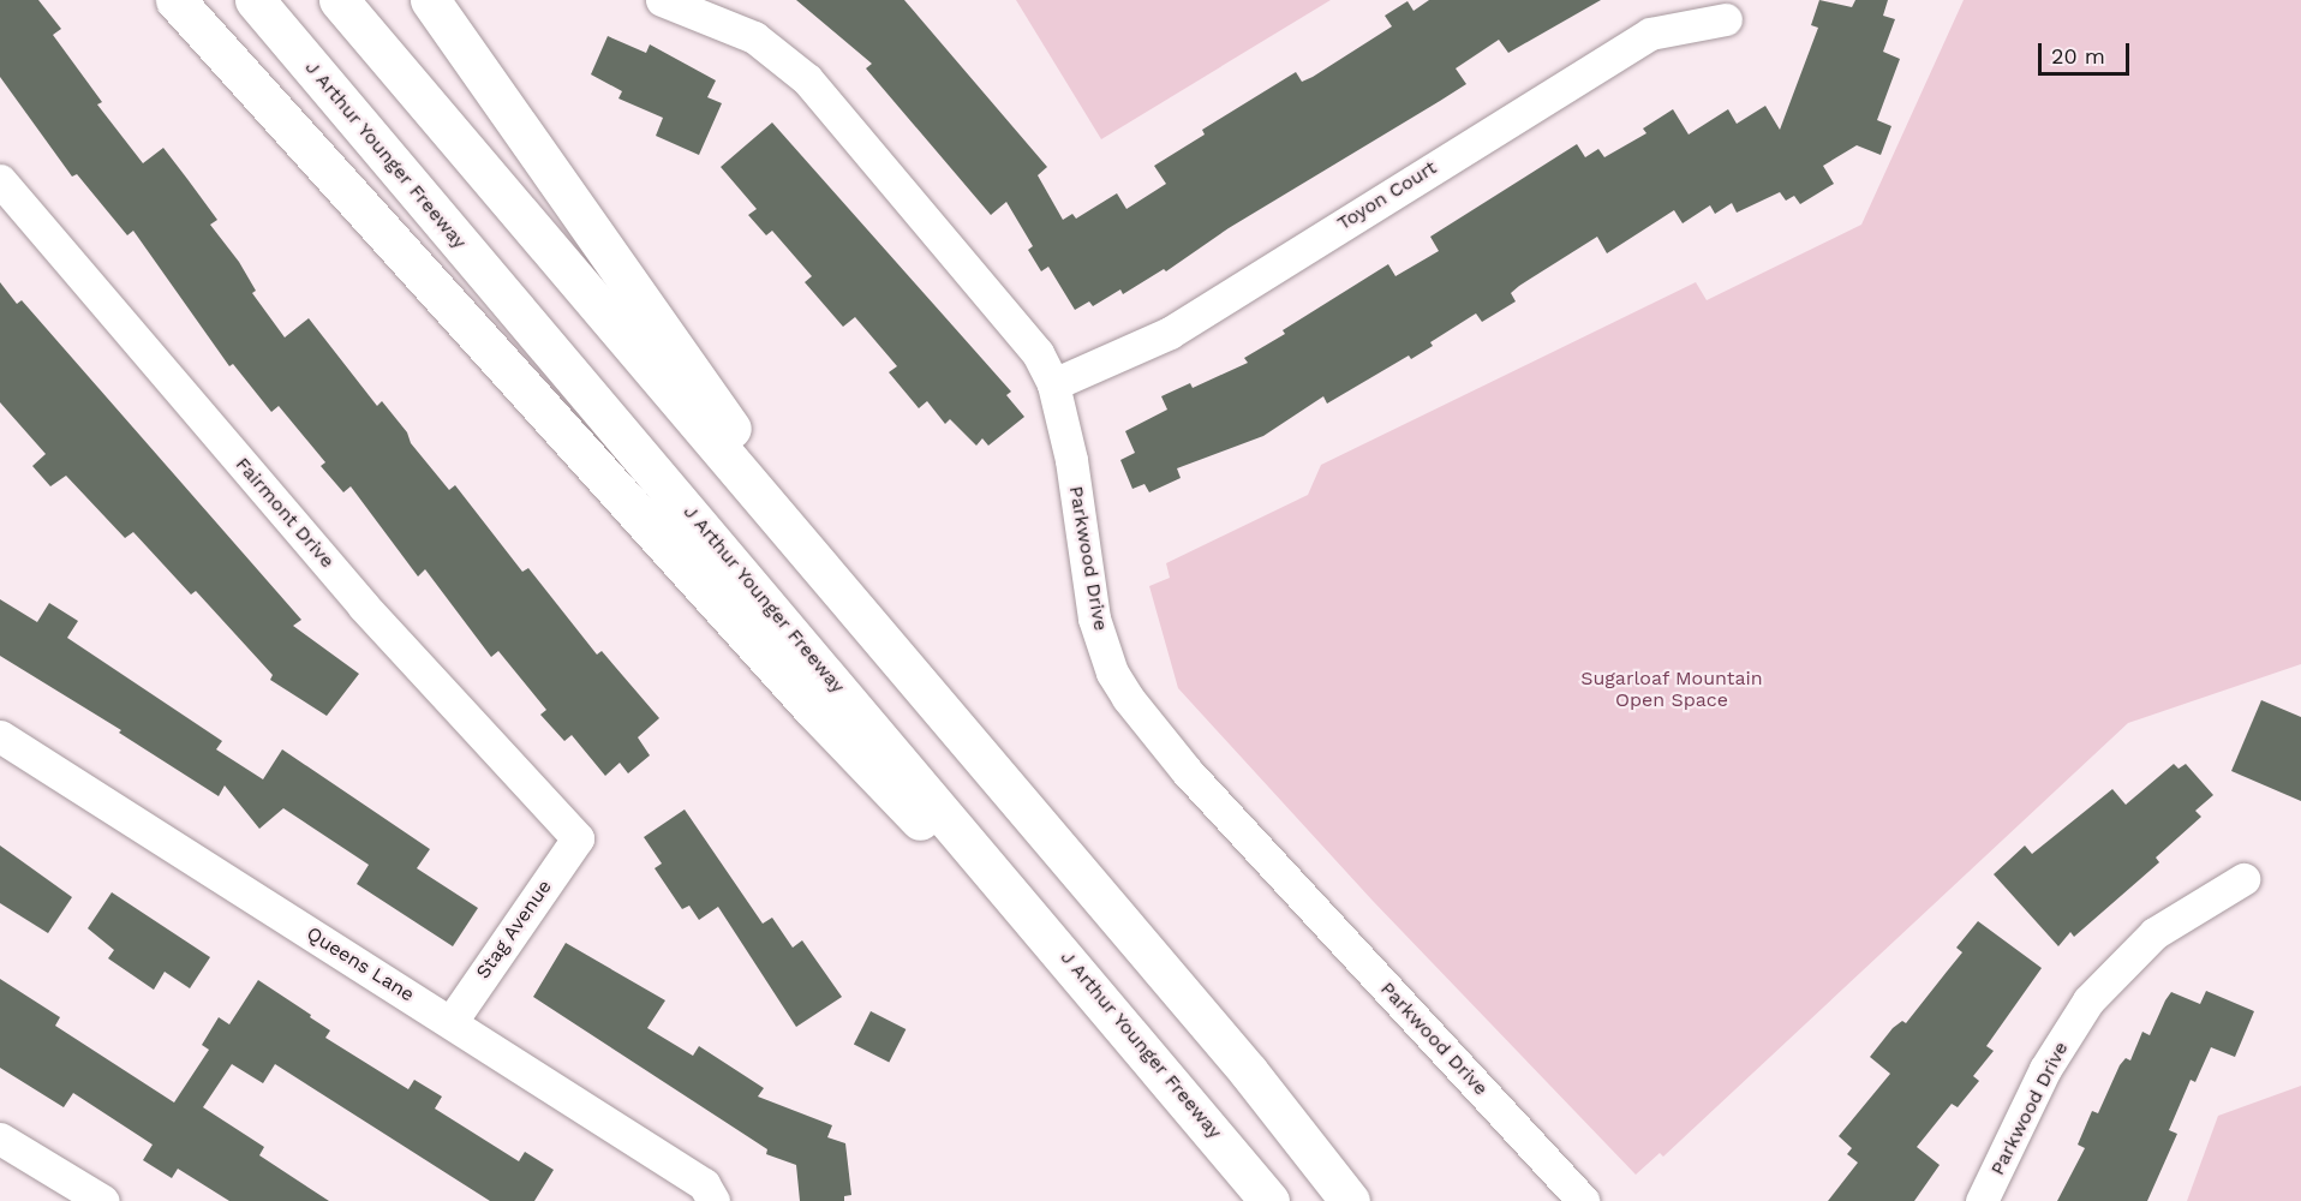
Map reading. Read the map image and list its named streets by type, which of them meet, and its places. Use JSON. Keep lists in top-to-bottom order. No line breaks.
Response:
{"streets":{"highway":["J Arthur Younger Freeway"],"street":["Toyon Court","Fairmont Drive","Parkwood Drive","Stag Avenue","Queens Lane"]},"crossings":[["Toyon Court","Parkwood Drive"],["Fairmont Drive","Stag Avenue"],["Stag Avenue","Queens Lane"]],"parks":["Sugarloaf Mountain Open Space"],"scale_bar":"20 m"}
